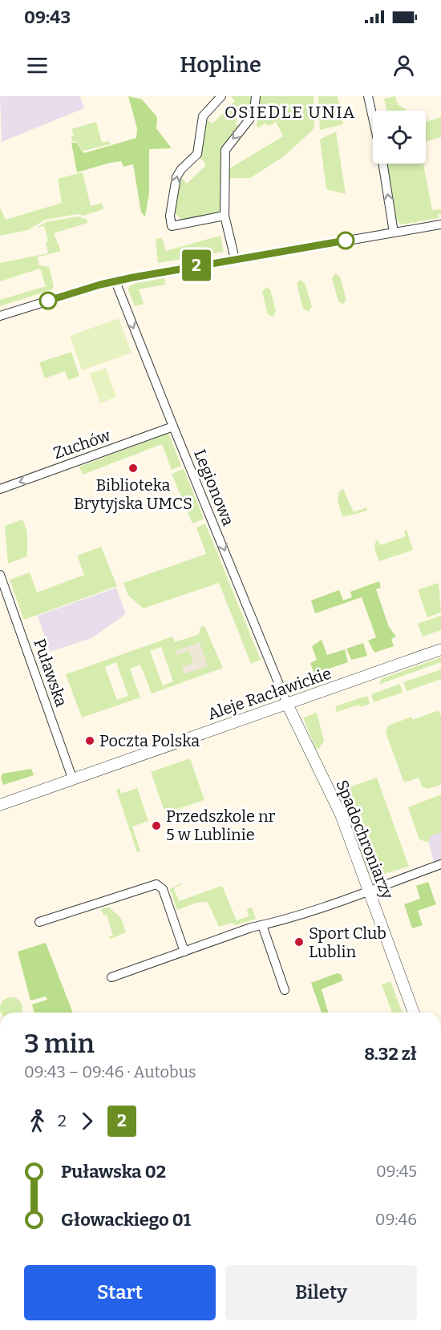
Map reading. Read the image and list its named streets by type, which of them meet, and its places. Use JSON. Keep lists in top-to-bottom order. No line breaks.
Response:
{"streets":{"street":["Zuchów","Legionowa","Puławska","Aleje Racławickie","Spadochroniarzy"]},"crossings":[["Zuchów","Legionowa"],["Legionowa","Aleje Racławickie"],["Legionowa","Spadochroniarzy"],["Puławska","Aleje Racławickie"],["Aleje Racławickie","Spadochroniarzy"]],"one_way":["Zuchów","Legionowa"],"districts":["OSIEDLE UNIA"],"places":["Biblioteka Brytyjska UMCS","Poczta Polska","Przedszkole nr 5 w Lublinie","Sport Club Lublin"],"lines":["bus line 2"],"page":{"status":"09:43","header":"Hopline","on_map":"2","heading":["3 min","09:43 – 09:46 · Autobus","8.32 zł"],"legs":["2","2"],"list":[{"name":"Puławska 02","value":"09:45"},{"name":"Głowackiego 01","value":"09:46"}],"buttons":["Start","Bilety"]}}
